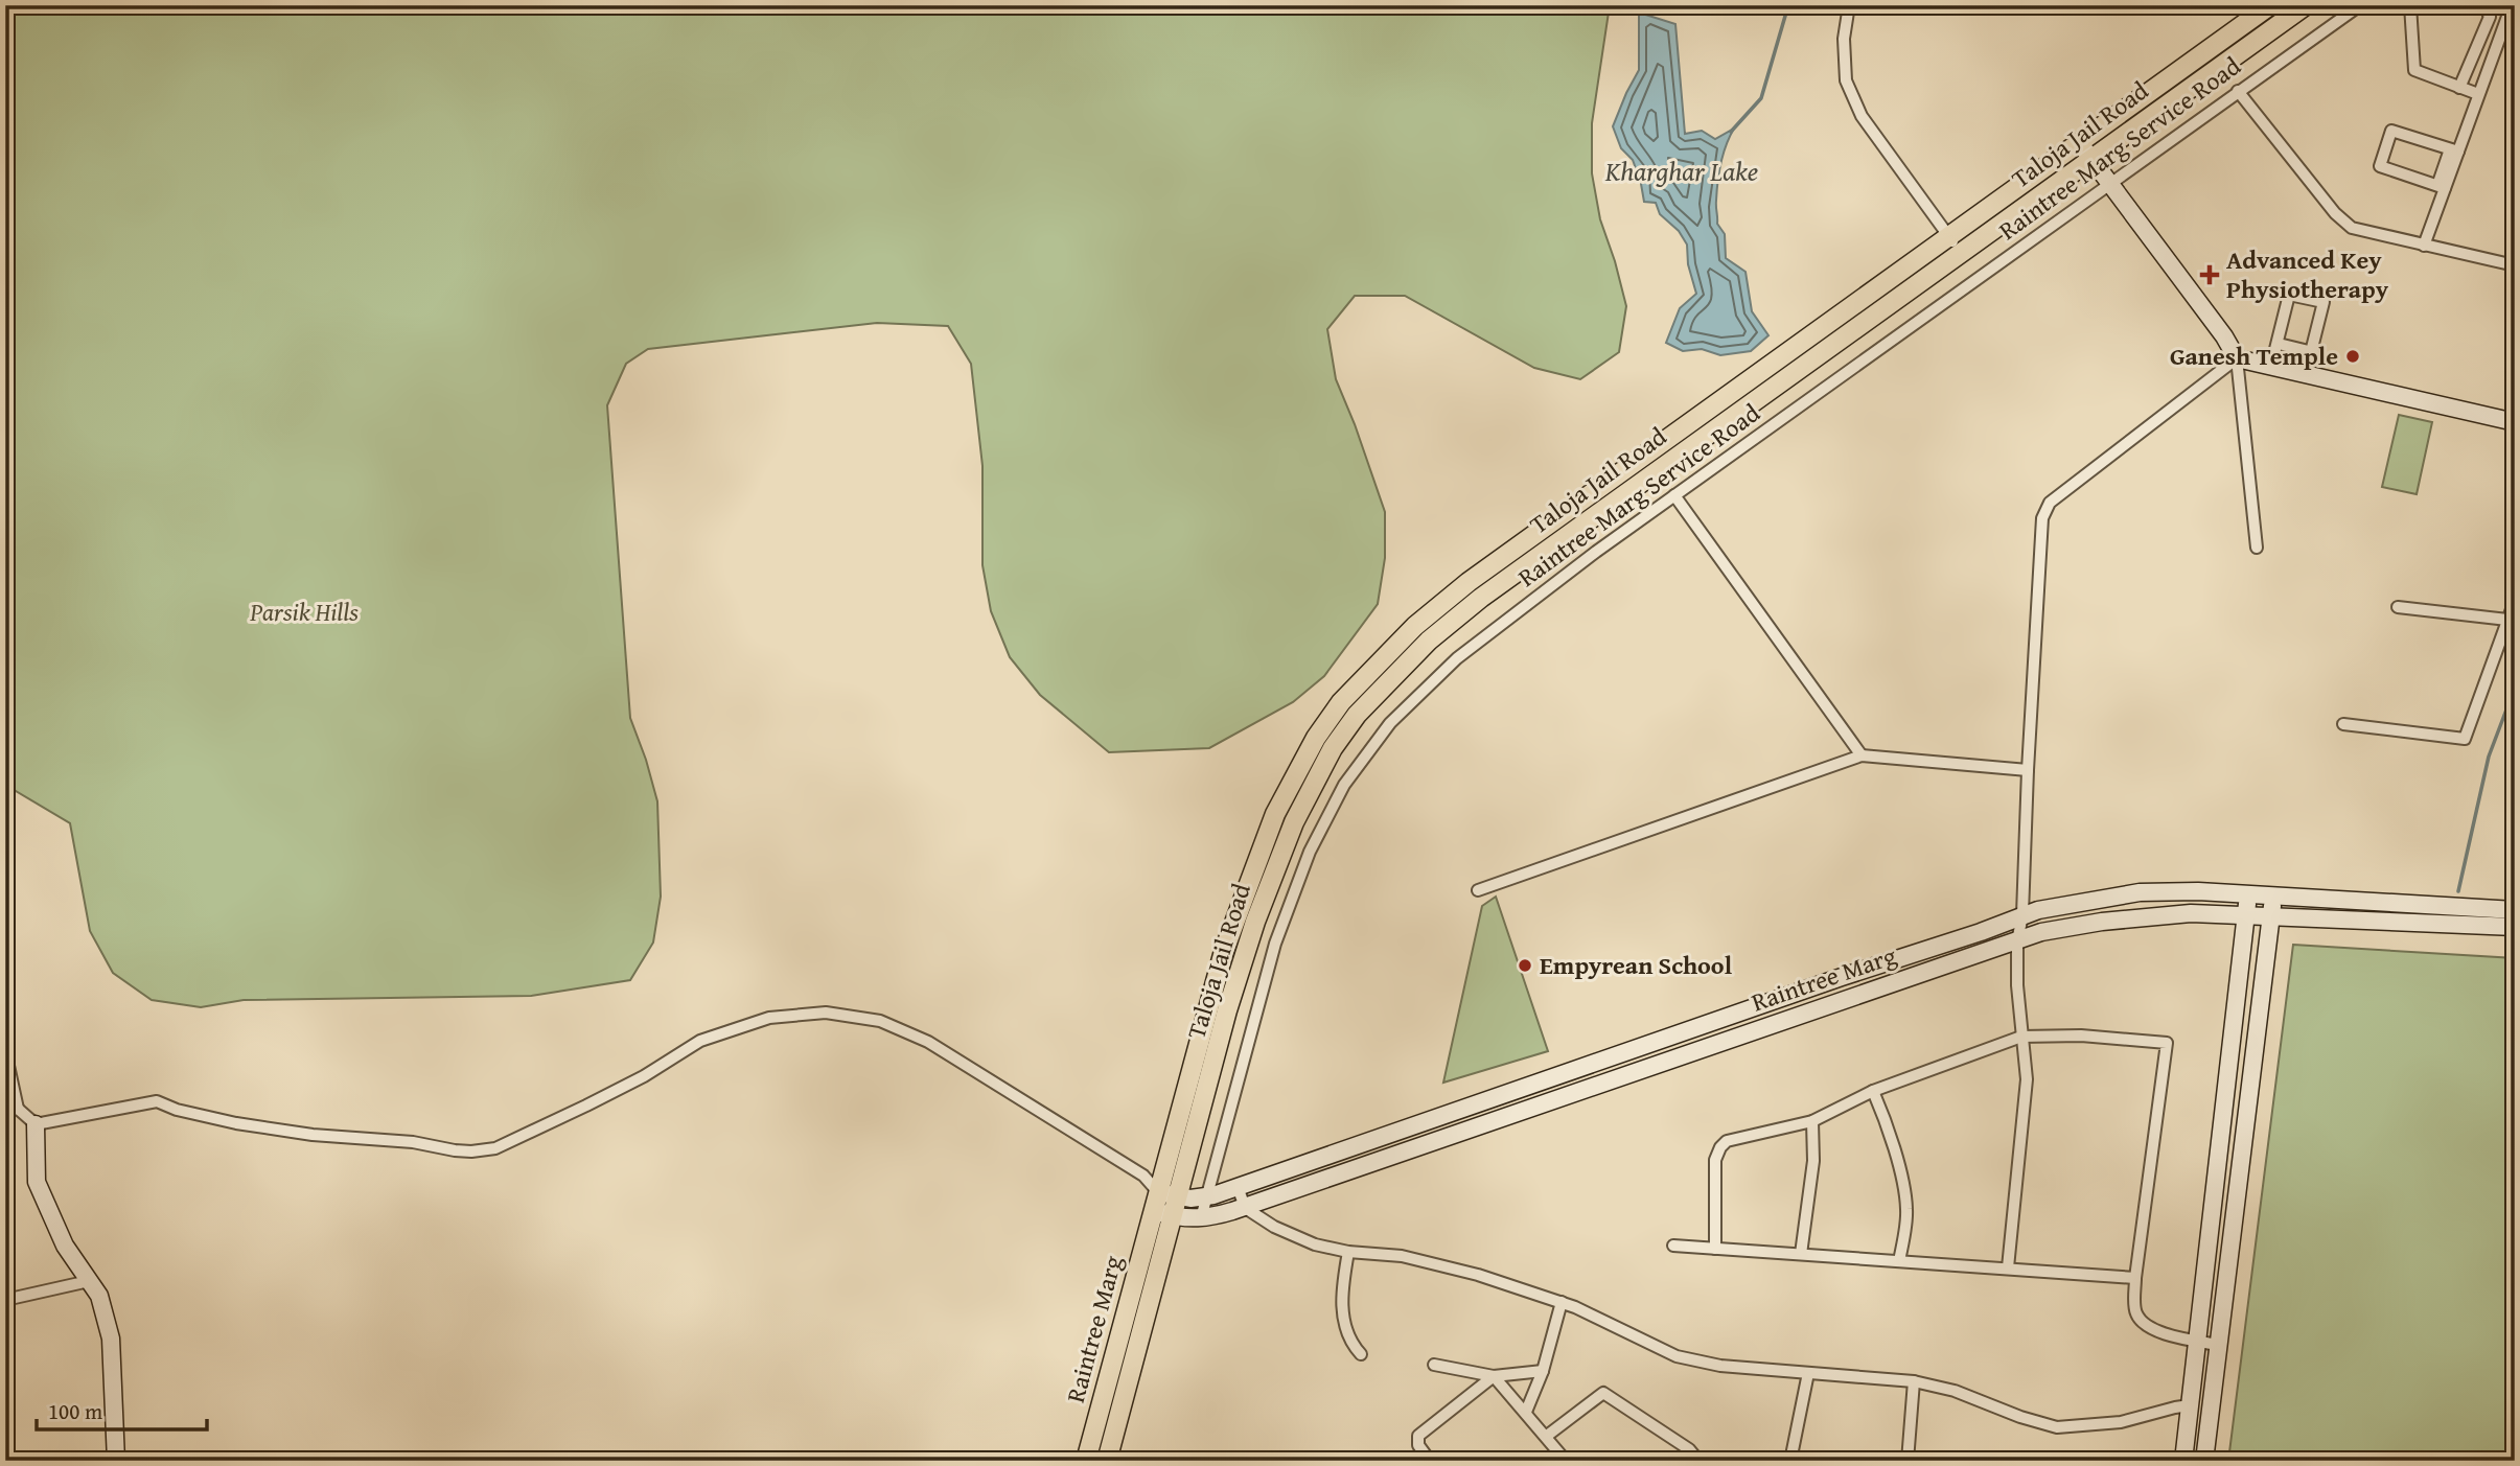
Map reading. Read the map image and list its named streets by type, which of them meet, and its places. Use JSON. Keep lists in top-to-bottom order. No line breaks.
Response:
{"streets":{"main road":["Taloja Jail Road","Raintree Marg"],"street":["Raintree Marg Service Road"]},"crossings":[["Taloja Jail Road","Raintree Marg"],["Raintree Marg Service Road","Raintree Marg"]],"water":["Kharghar Lake"],"parks":["Parsik Hills"],"places":{"health":["Advanced Key Physiotherapy"],"other":["Ganesh Temple","Empyrean School"]},"scale_bar":"100 m"}
